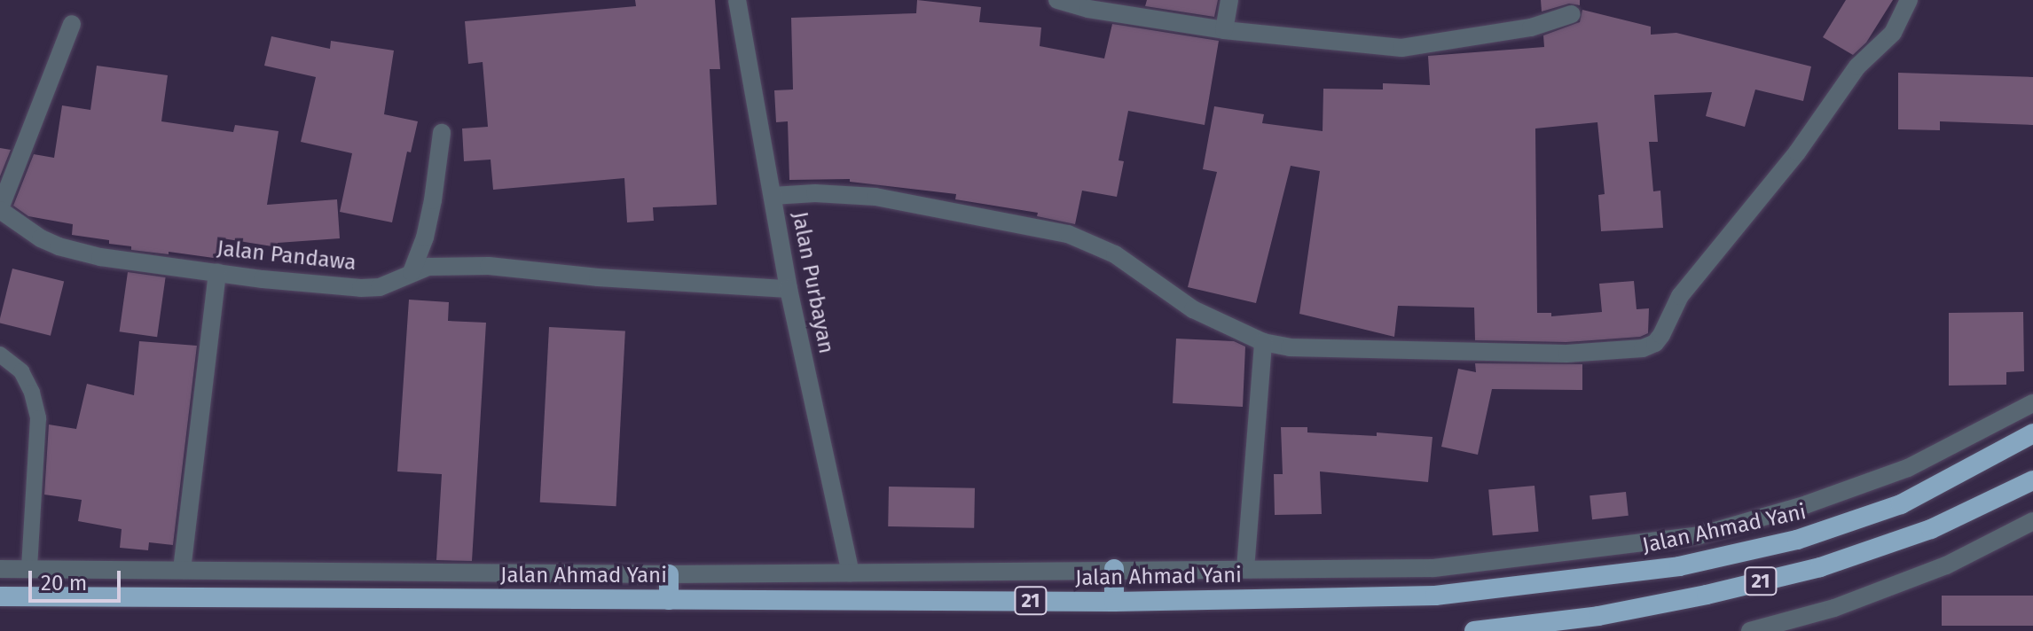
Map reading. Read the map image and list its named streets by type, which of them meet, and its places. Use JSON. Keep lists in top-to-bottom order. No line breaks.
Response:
{"streets":{"highway":["Jalan Ahmad Yani","21"],"street":["Jalan Pandawa","Jalan Purbayan"]},"crossings":[["Jalan Pandawa","Jalan Purbayan"]],"scale_bar":"20 m"}
